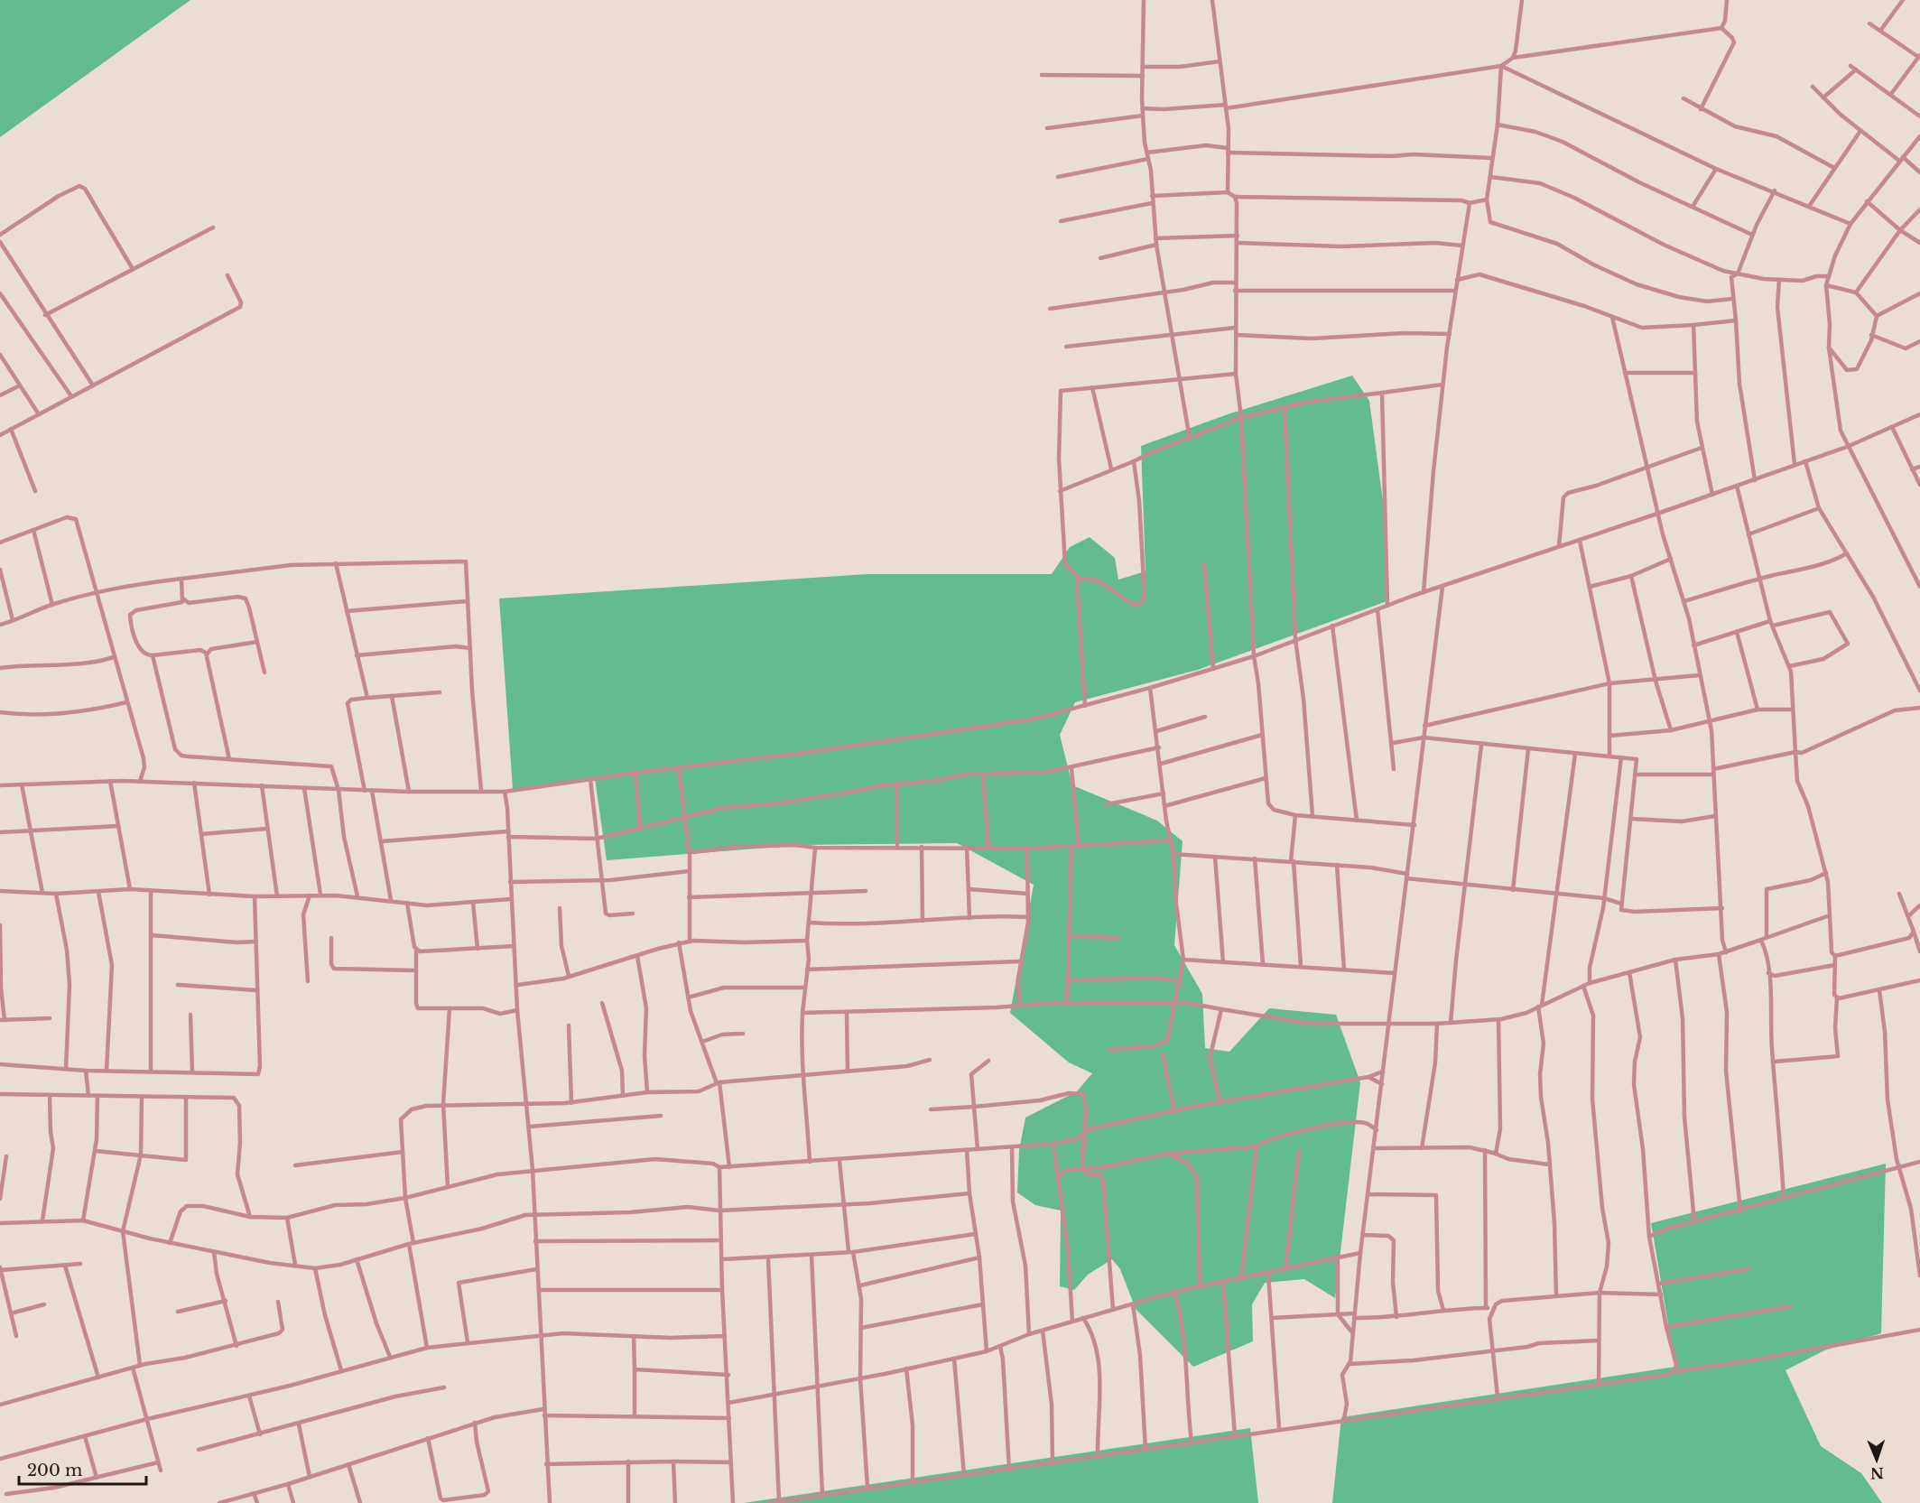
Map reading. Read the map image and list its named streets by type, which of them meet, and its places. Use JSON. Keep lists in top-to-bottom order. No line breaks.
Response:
{"scale_bar":"200 m","north":"bottom"}
